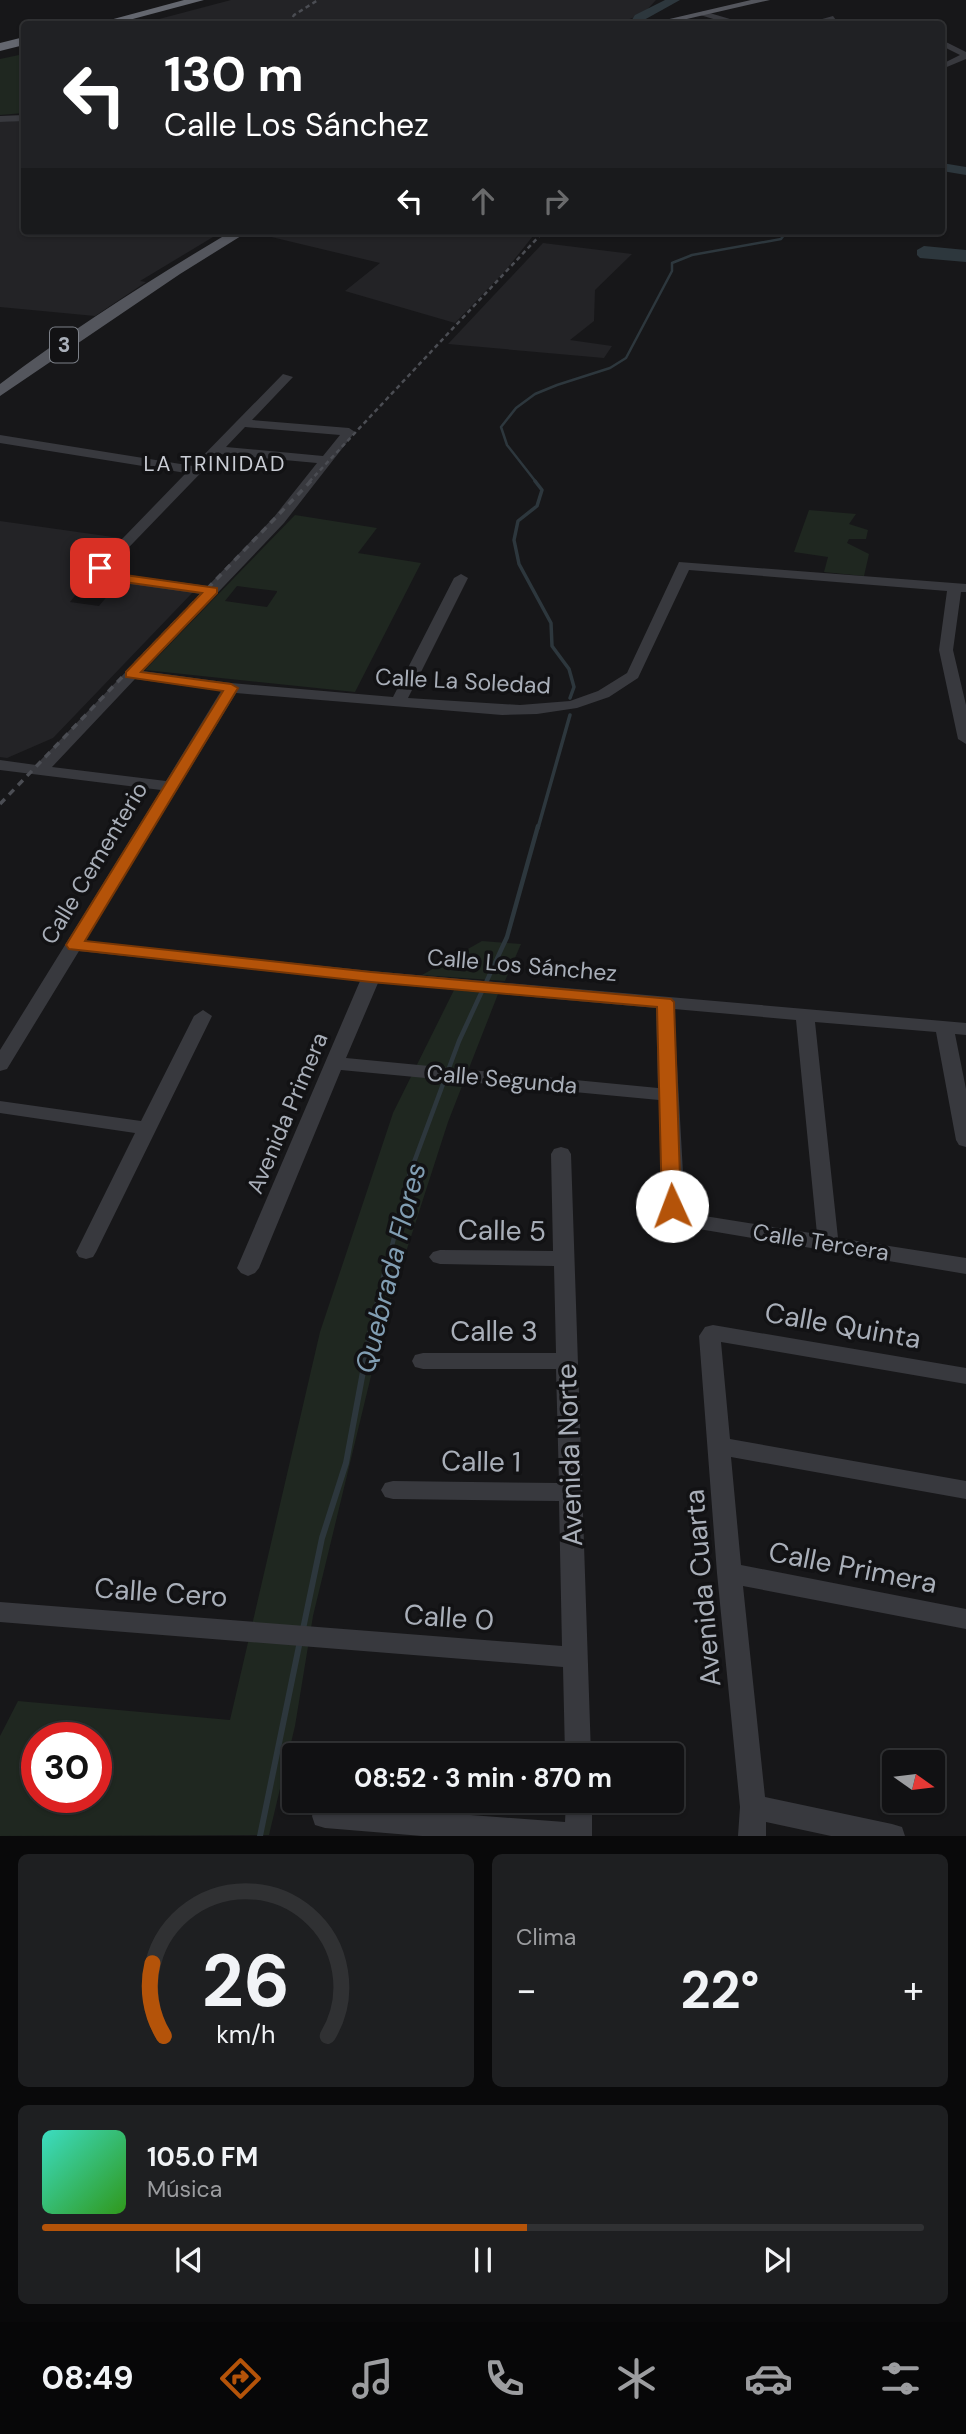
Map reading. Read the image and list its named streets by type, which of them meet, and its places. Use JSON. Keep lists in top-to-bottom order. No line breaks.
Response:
{"streets":{"main road":["3"],"street":["Calle La Soledad","Calle Cementerio","Calle Los Sánchez","Calle Segunda","Avenida Primera","Calle 5","Calle Tercera","Calle Quinta","Calle 3","Avenida Norte","Calle 1","Calle Primera","Avenida Cuarta","Calle Cero","Calle 0"]},"crossings":[["Calle La Soledad","Calle Cementerio"],["Calle Cementerio","Calle Los Sánchez"],["Calle Los Sánchez","Avenida Primera"],["Calle Segunda","Avenida Primera"],["Calle Segunda","Calle Tercera"],["Calle 5","Avenida Norte"],["Calle Quinta","Avenida Cuarta"],["Calle 3","Avenida Norte"],["Avenida Norte","Calle 1"],["Avenida Norte","Calle 0"],["Calle Primera","Avenida Cuarta"],["Calle Cero","Calle 0"]],"districts":["LA TRINIDAD"],"water":["Quebrada Flores"],"north":"right","page":{"turn":["130 m","Calle Los Sánchez"],"limit":"30","trip":"08:52 · 3 min · 870 m","tile":"Clima","heat":["−","22°","+"],"song":["105.0 FM","Música"],"tabs":"08:49","gauge":["26","km/h"]}}
